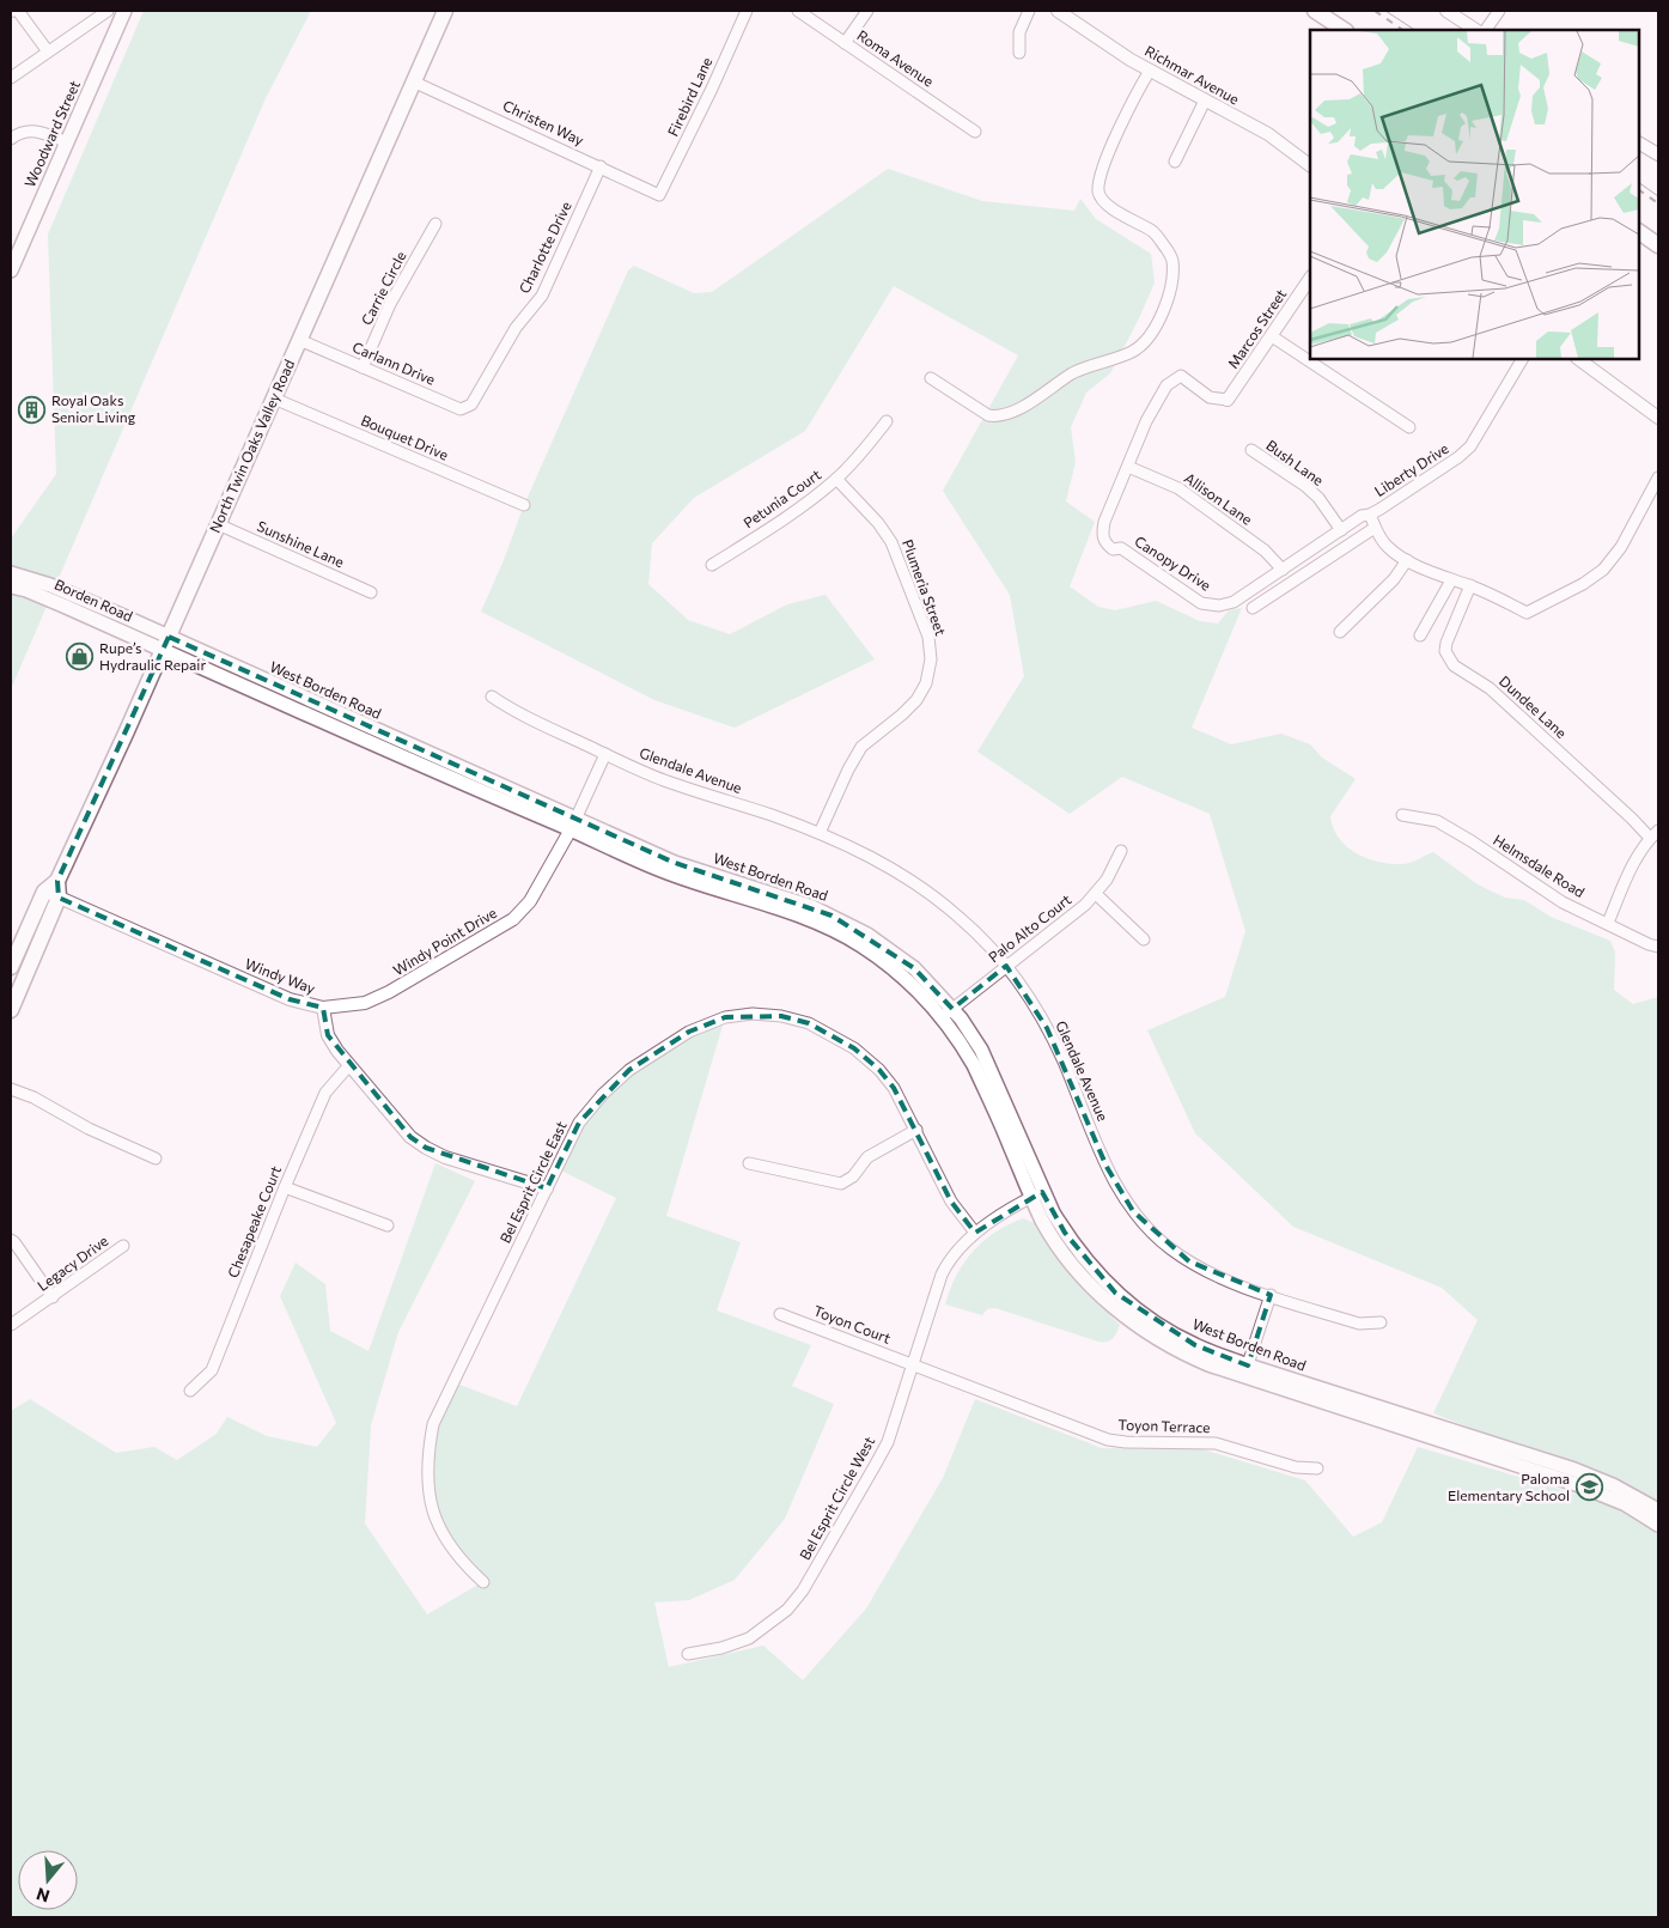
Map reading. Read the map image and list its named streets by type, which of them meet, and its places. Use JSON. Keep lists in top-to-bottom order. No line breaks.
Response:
{"streets":{"main road":["Woodward Street","North Twin Oaks Valley Road","Borden Road","West Borden Road"],"street":["Roma Avenue","Richmar Avenue","Firebird Lane","Christen Way","Charlotte Drive","Carrie Circle","Marcos Street","Carlann Drive","Bouquet Drive","Bush Lane","Liberty Drive","Petunia Court","Allison Lane","Sunshine Lane","Canopy Drive","Plumeria Street","Dundee Lane","Glendale Avenue","Helmsdale Road","Palo Alto Court","Windy Point Drive","Windy Way","Bel Esprit Circle East","Chesapeake Court","Legacy Drive","Toyon Court","Toyon Terrace","Bel Esprit Circle West"]},"crossings":[["Firebird Lane","Christen Way"],["Christen Way","Charlotte Drive"],["Christen Way","North Twin Oaks Valley Road"],["Charlotte Drive","Carlann Drive"],["Carrie Circle","Carlann Drive"],["Marcos Street","Canopy Drive"],["Carlann Drive","North Twin Oaks Valley Road"],["Bouquet Drive","North Twin Oaks Valley Road"],["North Twin Oaks Valley Road","Sunshine Lane"],["North Twin Oaks Valley Road","Borden Road"],["North Twin Oaks Valley Road","West Borden Road"],["North Twin Oaks Valley Road","Windy Way"],["Bush Lane","Canopy Drive"],["Liberty Drive","Canopy Drive"],["Petunia Court","Plumeria Street"],["Allison Lane","Canopy Drive"],["Plumeria Street","Glendale Avenue"],["Borden Road","West Borden Road"],["West Borden Road","Palo Alto Court"],["West Borden Road","Windy Point Drive"],["West Borden Road","Bel Esprit Circle West"],["Glendale Avenue","Palo Alto Court"],["Windy Point Drive","Windy Way"],["Windy Way","Bel Esprit Circle East"],["Windy Way","Chesapeake Court"],["Bel Esprit Circle East","Bel Esprit Circle West"],["Toyon Court","Toyon Terrace"],["Toyon Court","Bel Esprit Circle West"],["Toyon Terrace","Bel Esprit Circle West"]],"places":{"building":["Royal Oaks Senior Living"],"shop":["Rupe’s Hydraulic Repair"],"school or university":["Paloma Elementary School"]},"north":"bottom"}
